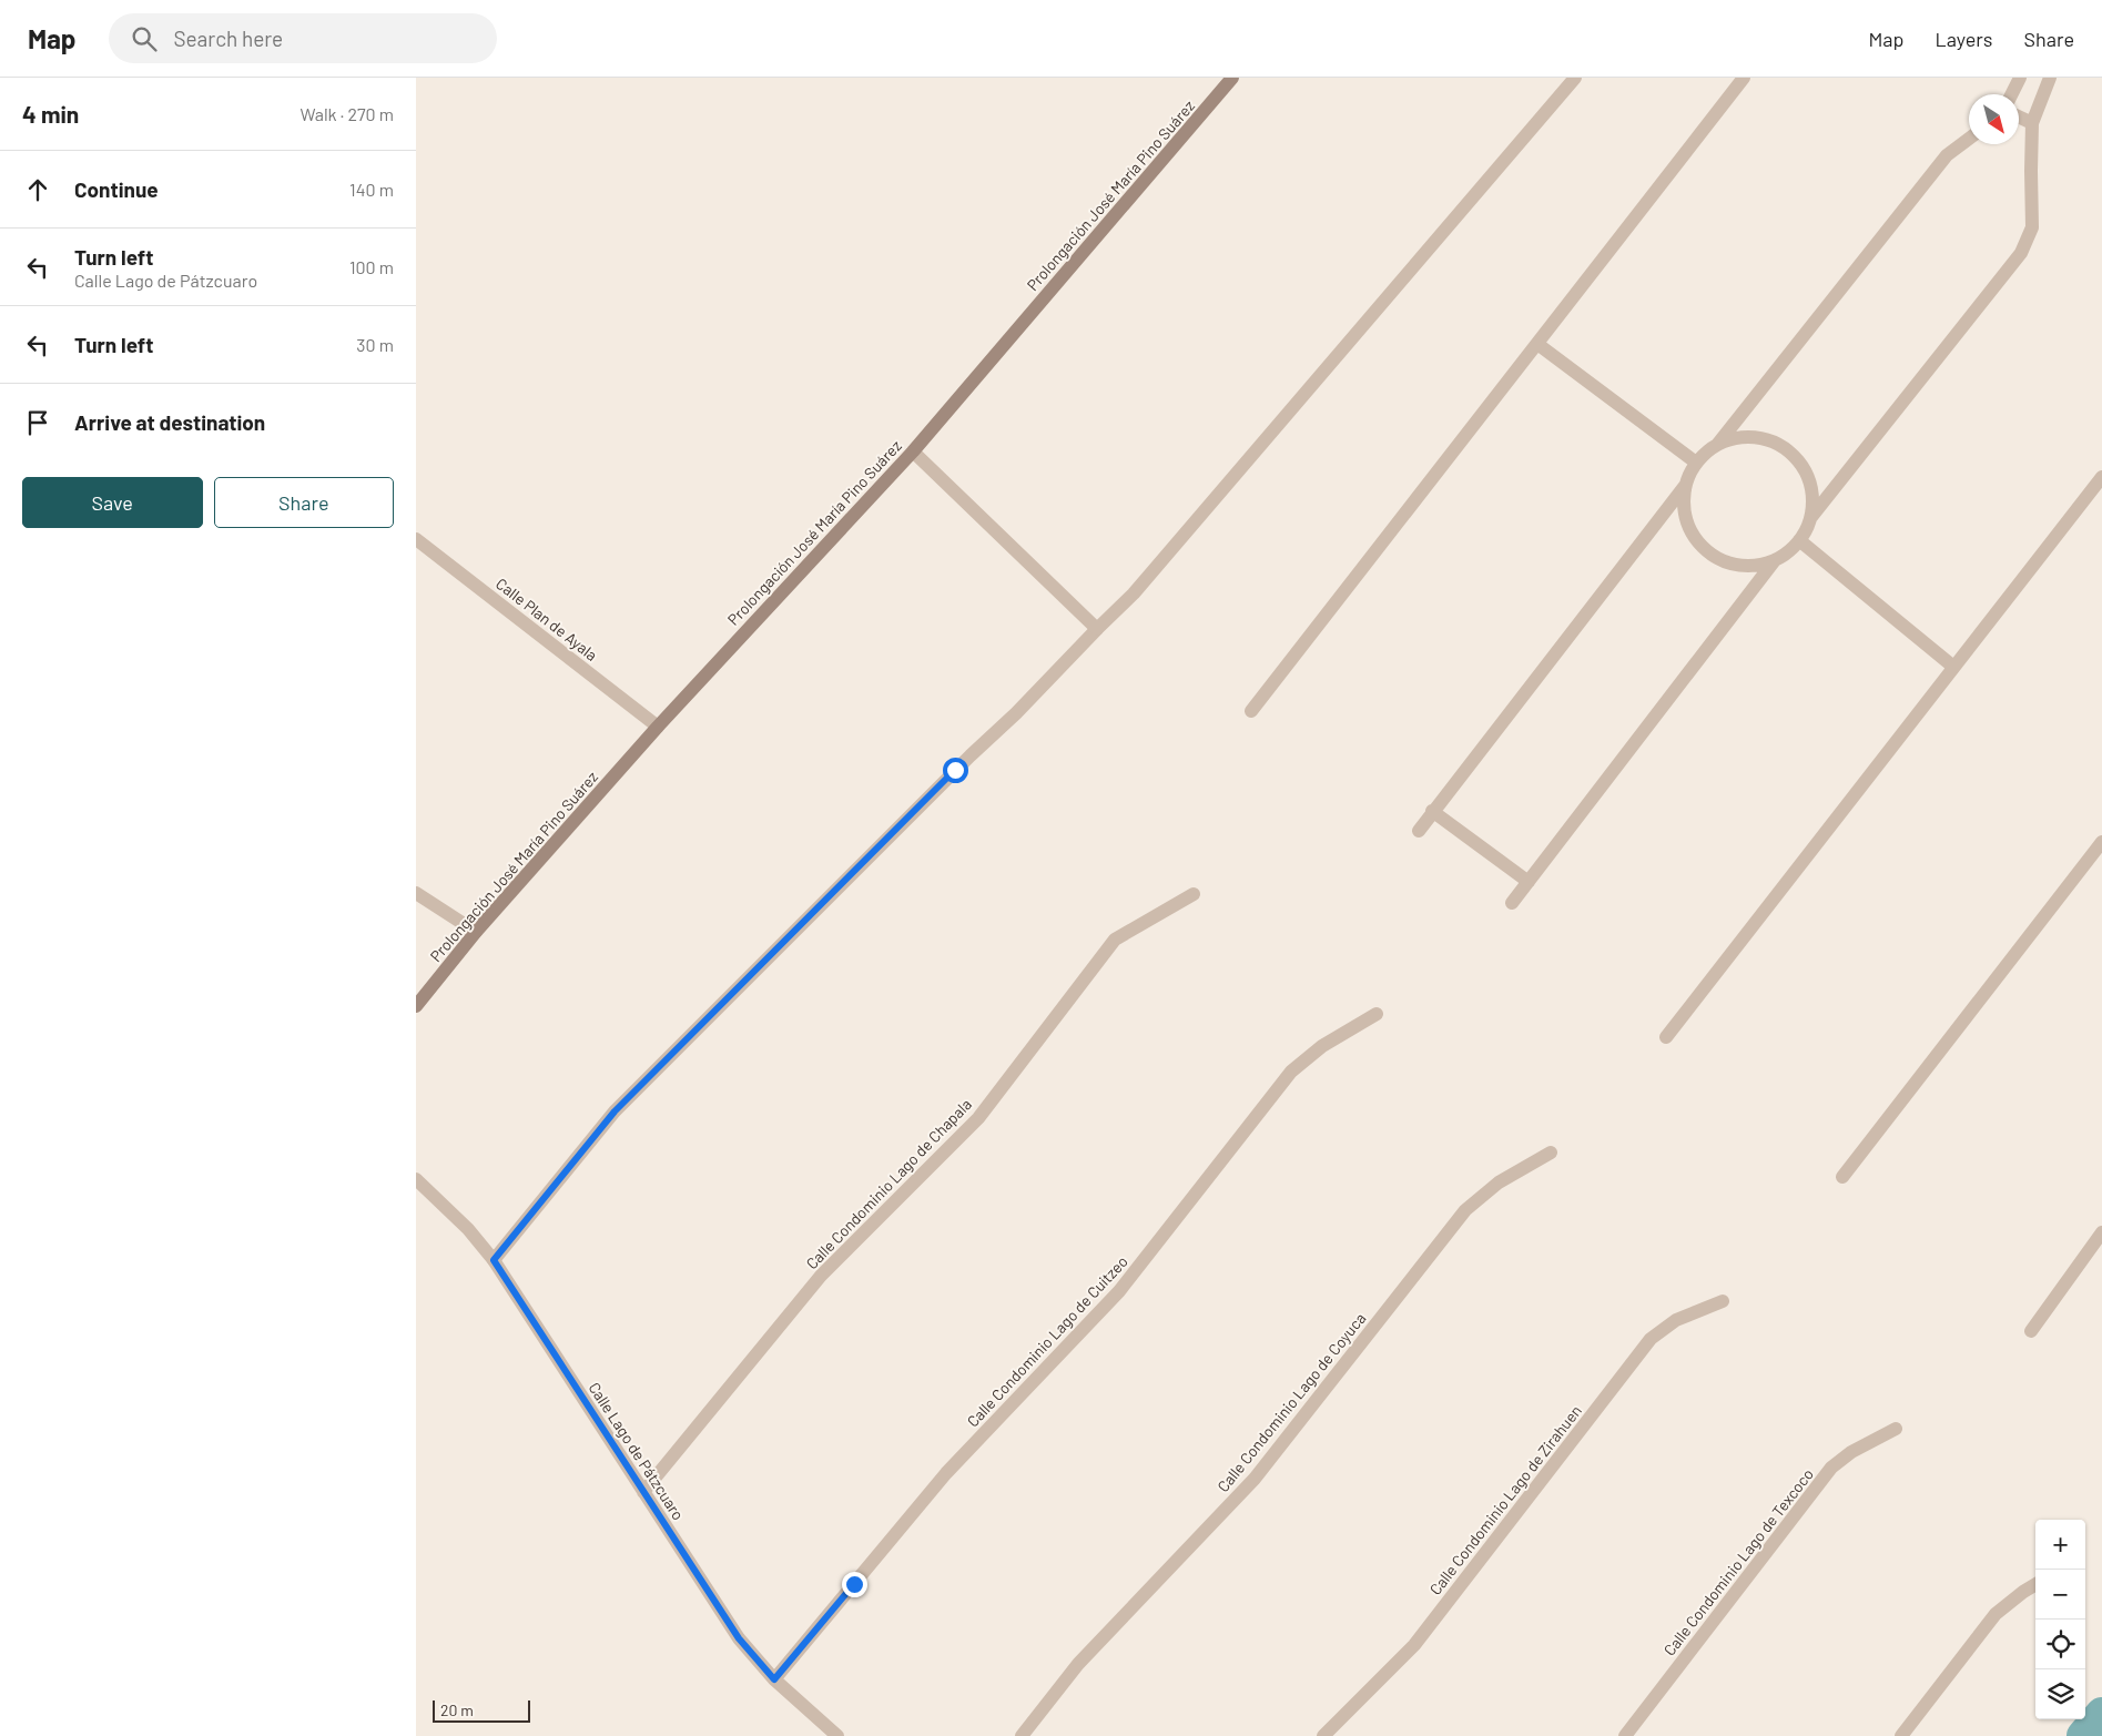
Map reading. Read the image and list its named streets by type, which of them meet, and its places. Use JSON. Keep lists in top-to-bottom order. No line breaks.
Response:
{"streets":{"main road":["Prolongación José María Pino Suárez"],"street":["Calle Plan de Ayala","Calle Condominio Lago de Chapala","Calle Condominio Lago de Cuitzeo","Calle Condominio Lago de Coyuca","Calle Lago de Pátzcuaro","Calle Condominio Lago de Zirahuen","Calle Condominio Lago de Texcoco"]},"crossings":[["Prolongación José María Pino Suárez","Calle Plan de Ayala"],["Calle Condominio Lago de Chapala","Calle Lago de Pátzcuaro"],["Calle Condominio Lago de Cuitzeo","Calle Lago de Pátzcuaro"]],"scale_bar":"20 m","north":"bottom right","page":{"header":"Map","search":"Search here","nav":["Map","Layers","Share"],"heading":["4 min","Walk · 270 m"],"list":[["Continue","140 m"],["Turn left","Calle Lago de Pátzcuaro","100 m"],["Turn left","30 m"],"Arrive at destination"],"buttons":["Save","Share"],"map_buttons":["+","−"],"scale":"20 m"}}
